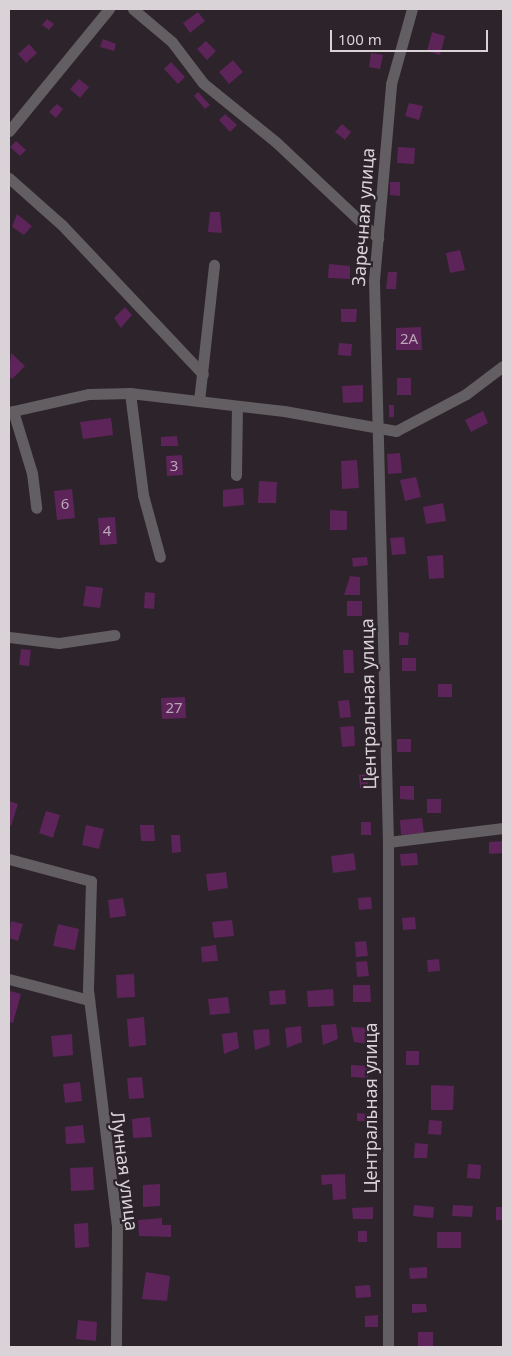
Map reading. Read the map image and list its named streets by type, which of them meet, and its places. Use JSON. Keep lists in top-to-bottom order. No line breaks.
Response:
{"streets":{"street":["Заречная улица","Центральная улица","Лунная улица"]},"crossings":[["Заречная улица","Центральная улица"]],"house_numbers":["2А","3","6","4","27"],"scale_bar":"100 m"}
